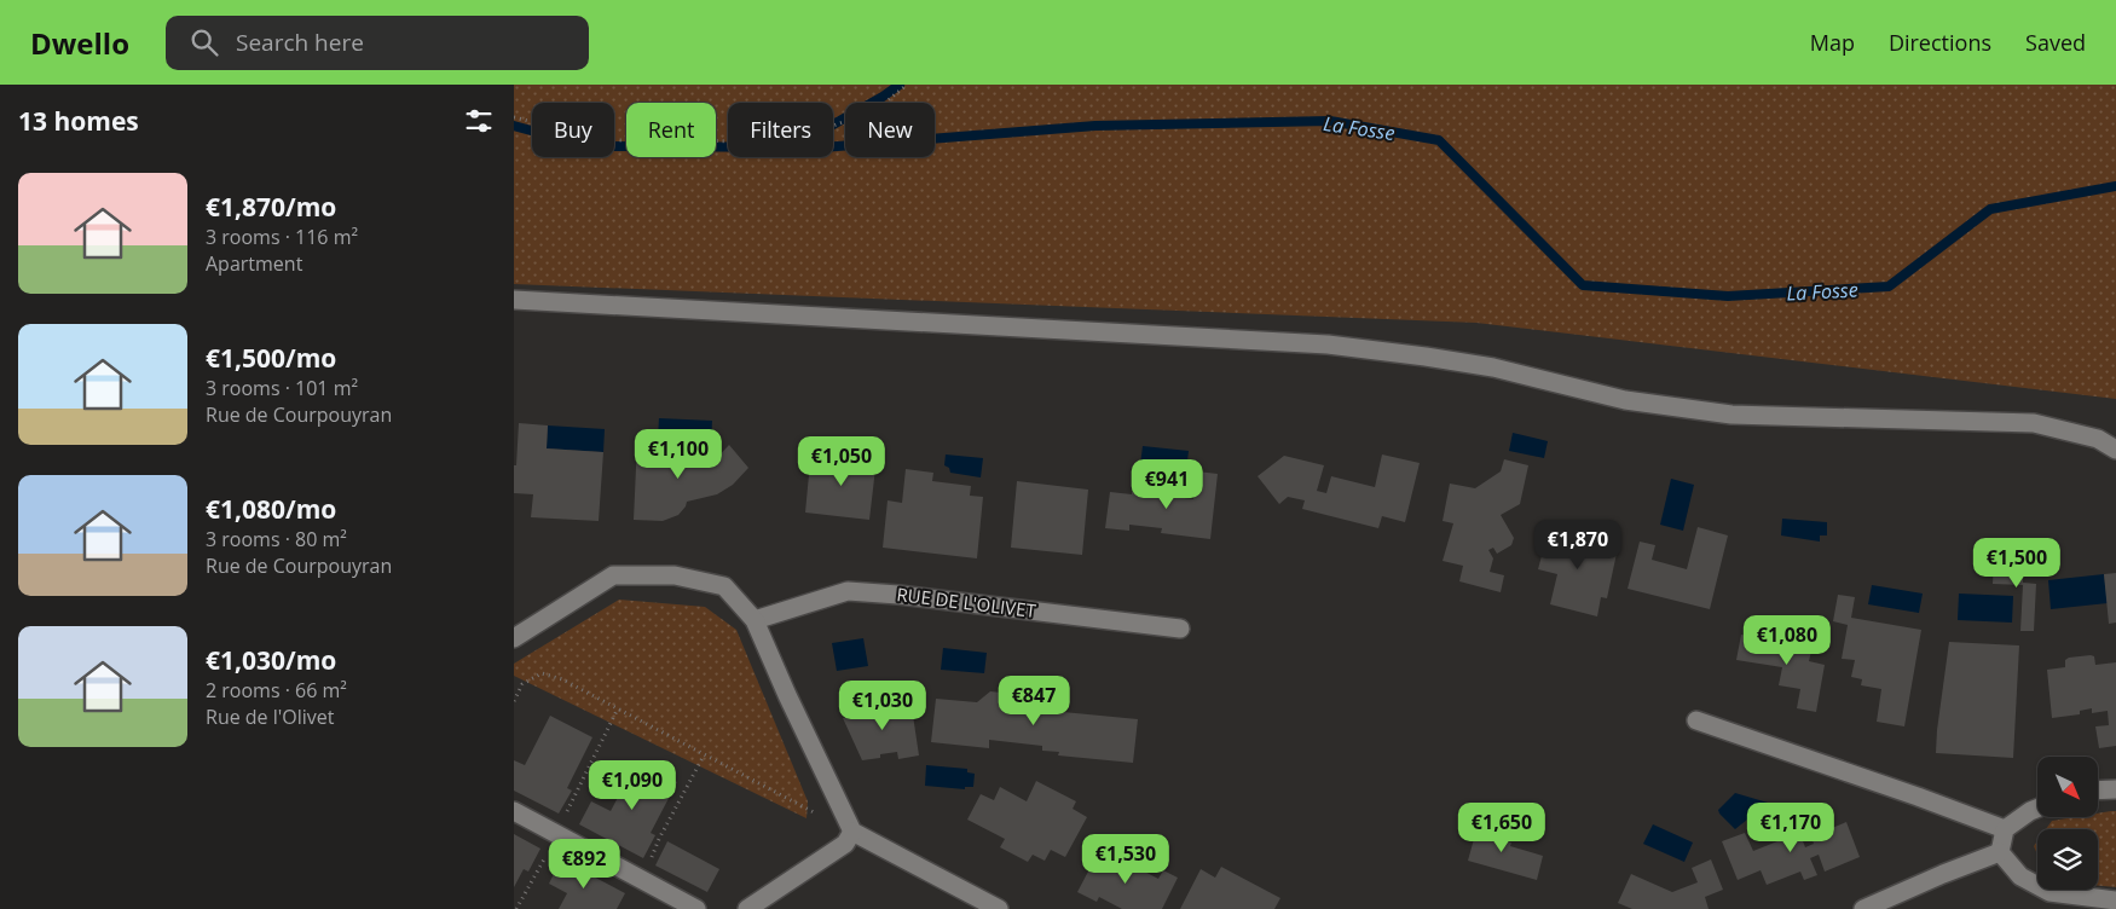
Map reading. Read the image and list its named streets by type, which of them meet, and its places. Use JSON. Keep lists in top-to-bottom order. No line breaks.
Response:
{"streets":{"street":["RUE DE L'OLIVET"]},"water":["La Fosse"],"north":"bottom right","page":{"header":"Dwello","search":"Search here","nav":["Map","Directions","Saved"],"heading":"13 homes","chip":["Buy","Rent","Filters","New"],"list":[{"name":"€1,870/mo","note":"3 rooms · 116 m² · Apartment"},{"name":"€1,500/mo","note":"3 rooms · 101 m² · Rue de Courpouyran"},{"name":"€1,080/mo","note":"3 rooms · 80 m² · Rue de Courpouyran"},{"name":"€1,030/mo","note":"2 rooms · 66 m² · Rue de l'Olivet"}],"price":["€1,100","€1,050","€941","€1,870","€1,500","€1,080","€847","€1,030","€1,090","€1,650","€1,170","€1,530","€892"]}}
